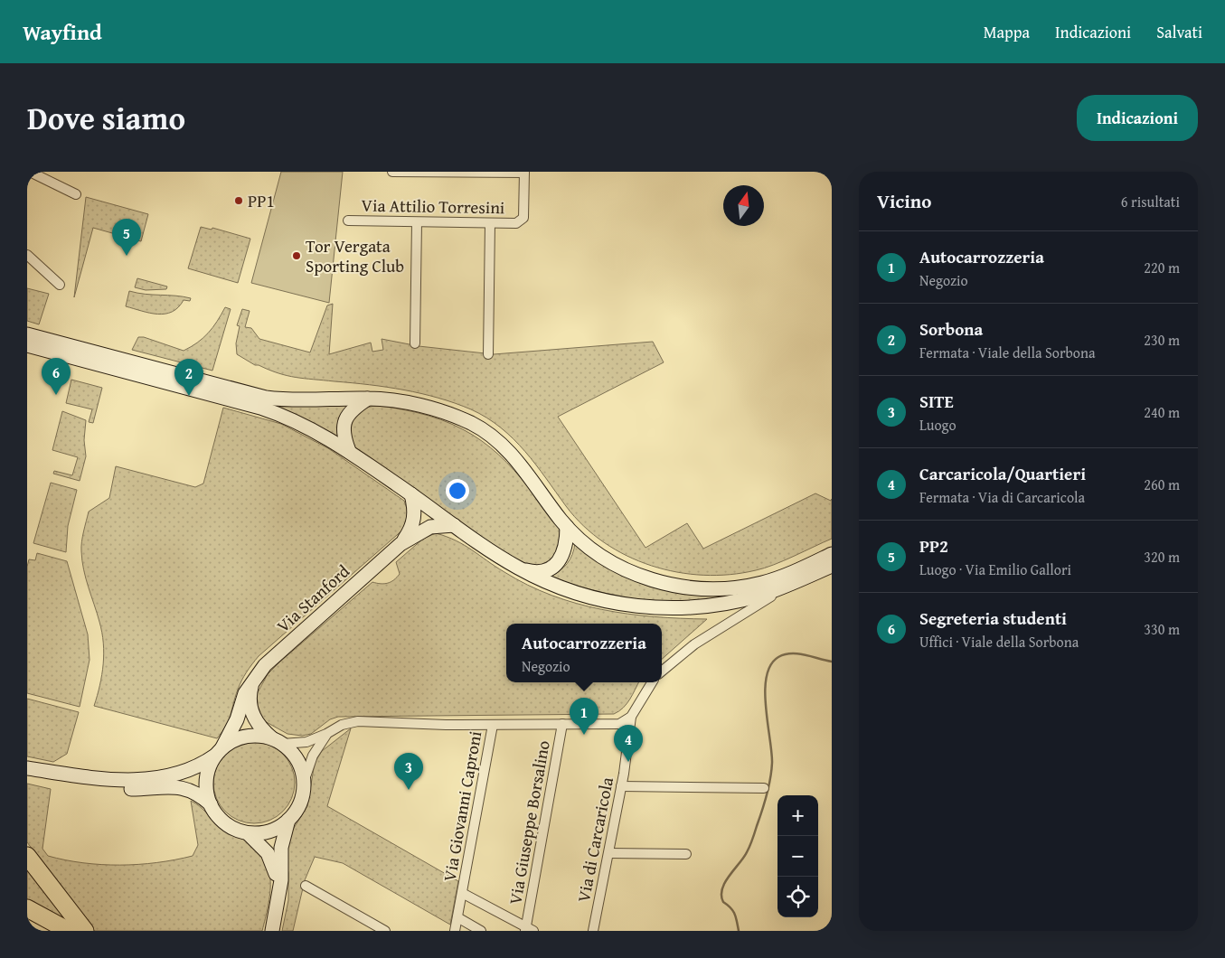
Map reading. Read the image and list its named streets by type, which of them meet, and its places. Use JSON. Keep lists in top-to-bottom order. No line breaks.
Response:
{"streets":{"street":["Via Attilio Torresini","Via Stanford","Via Giovanni Caproni","Via Giuseppe Borsalino","Via di Carcaricola"]},"places":["PP1","Tor Vergata Sporting Club"],"north":"top","page":{"header":"Wayfind","nav":["Mappa","Indicazioni","Salvati"],"title":"Dove siamo","buttons":"Indicazioni","heading":["Vicino","6 risultati"],"pins":["5","6","2","1","4","3"],"list":[{"mark":"1","name":"Autocarrozzeria","note":"Negozio","value":"220 m"},{"mark":"2","name":"Sorbona","note":"Fermata · Viale della Sorbona","value":"230 m"},{"mark":"3","name":"SITE","note":"Luogo","value":"240 m"},{"mark":"4","name":"Carcaricola/Quartieri","note":"Fermata · Via di Carcaricola","value":"260 m"},{"mark":"5","name":"PP2","note":"Luogo · Via Emilio Gallori","value":"320 m"},{"mark":"6","name":"Segreteria studenti","note":"Uffici · Viale della Sorbona","value":"330 m"}],"popup":["Autocarrozzeria","Negozio"],"map_buttons":["+","−"]}}
